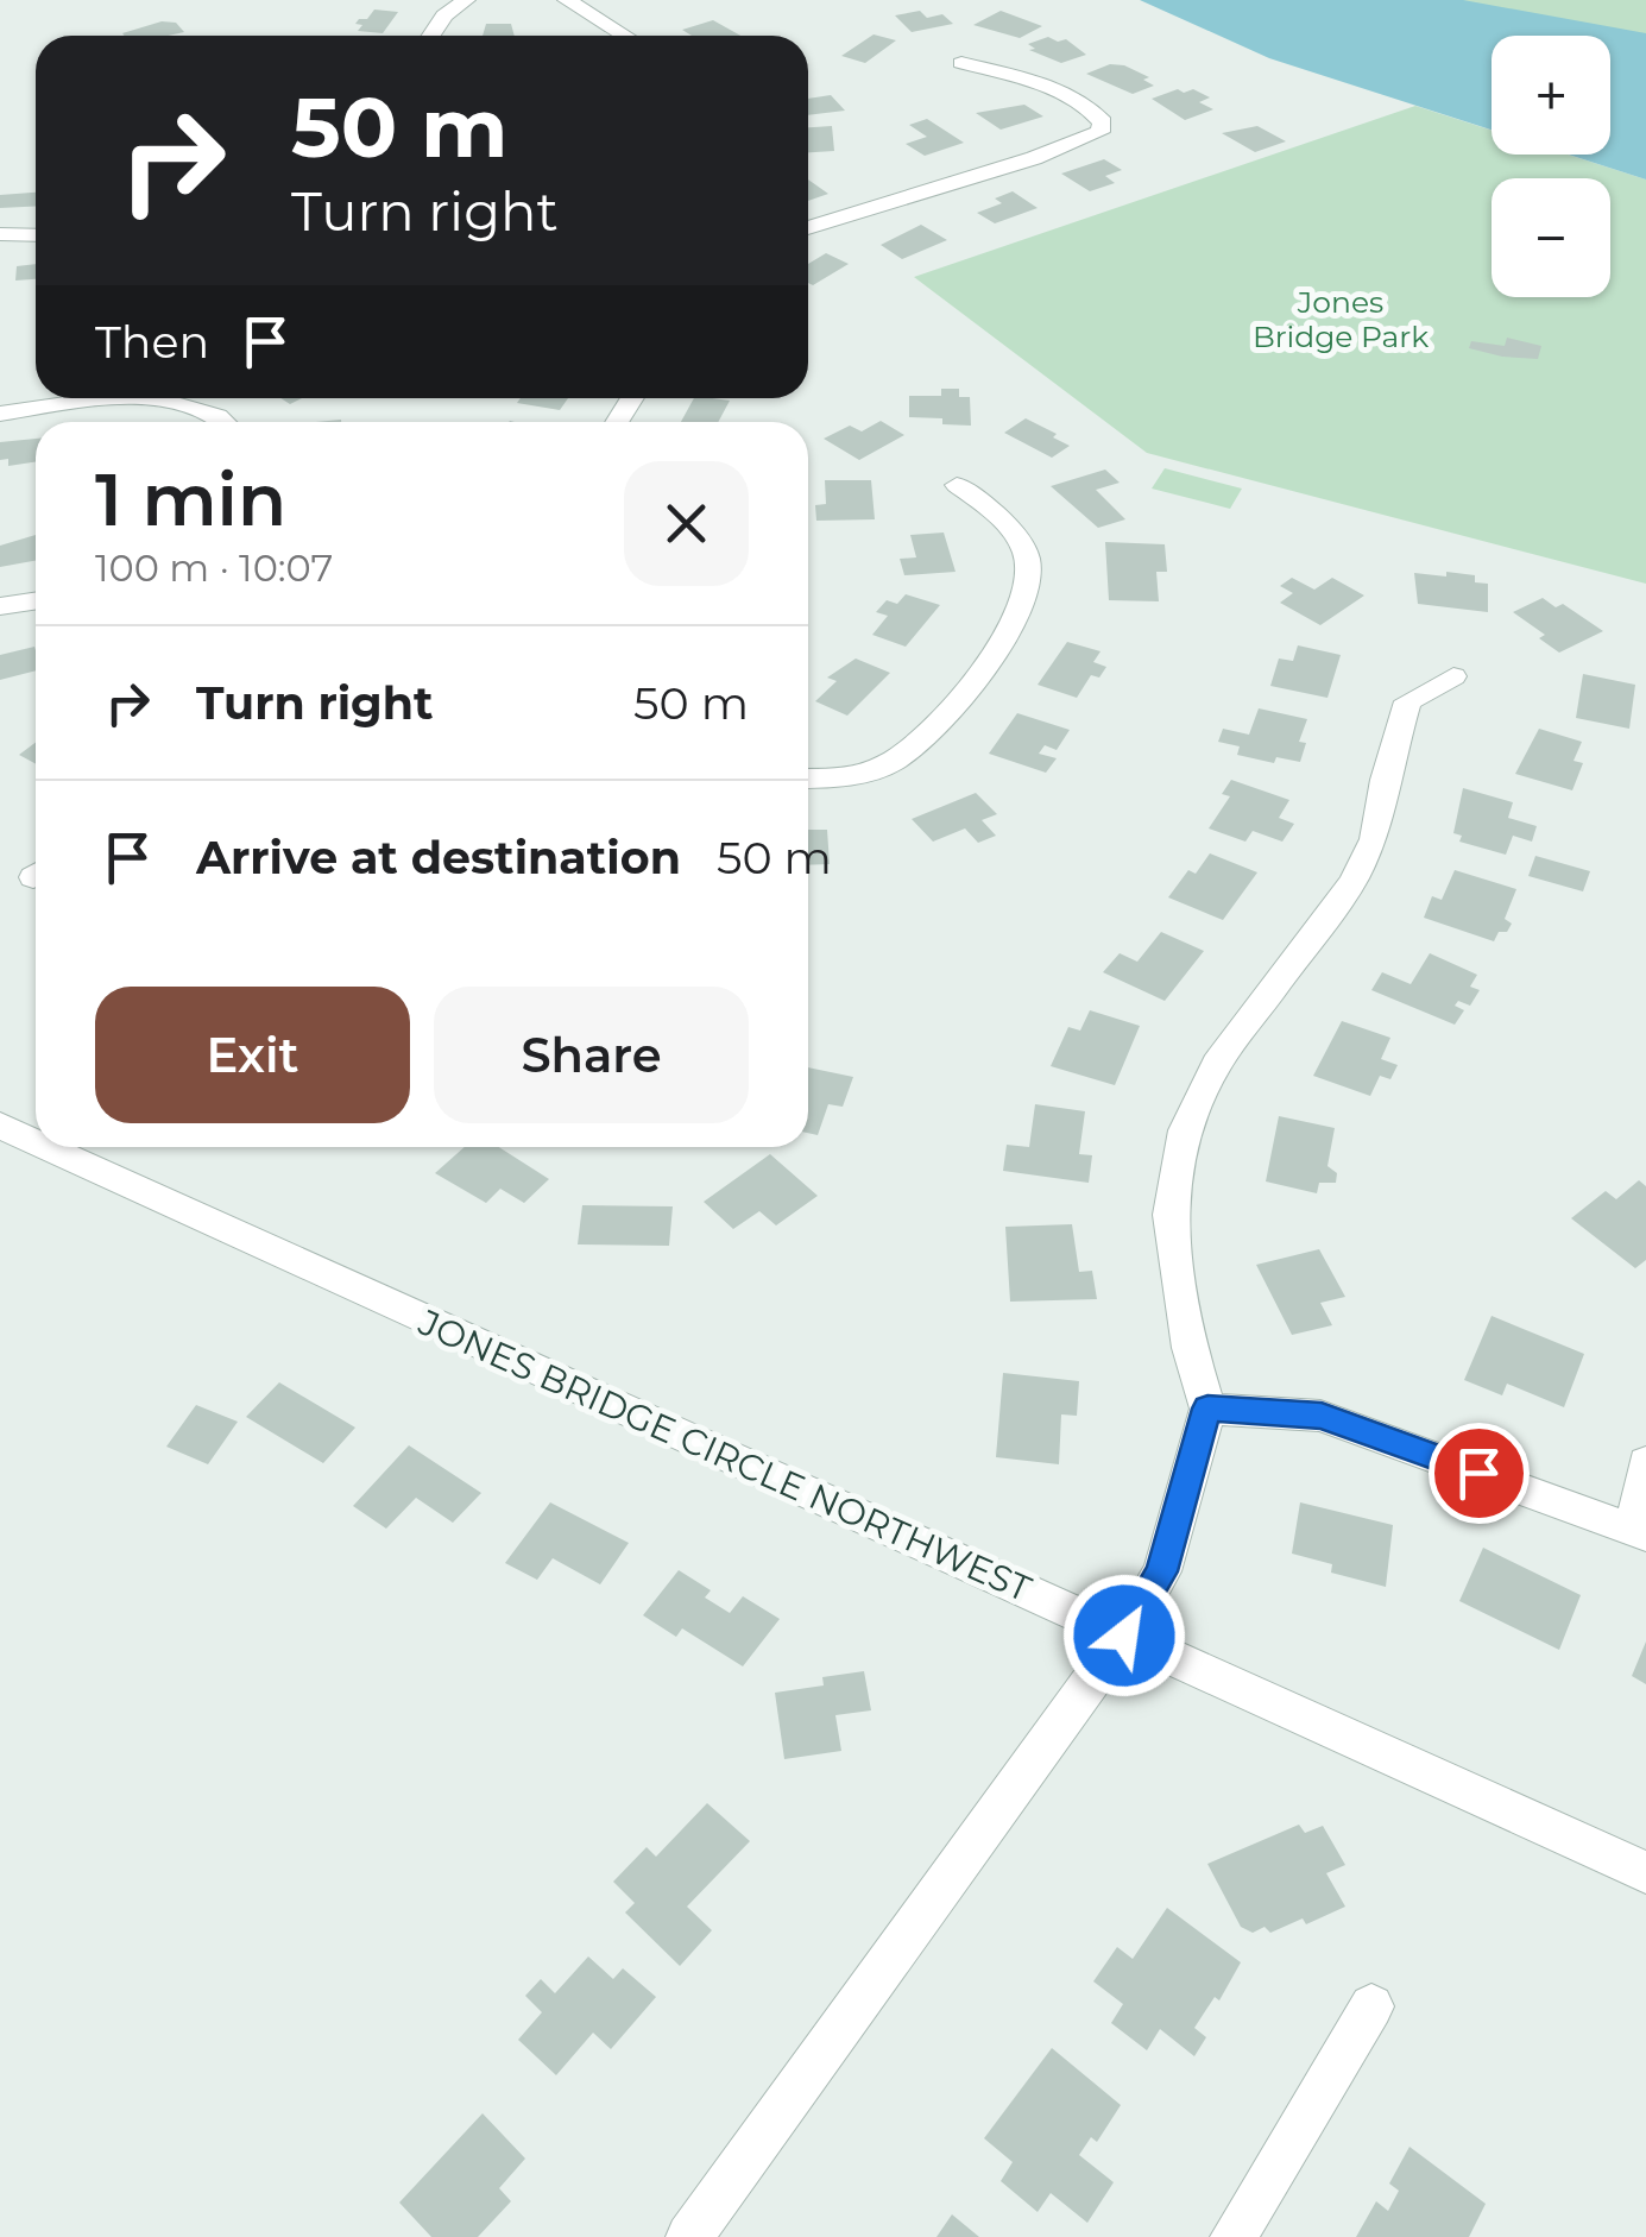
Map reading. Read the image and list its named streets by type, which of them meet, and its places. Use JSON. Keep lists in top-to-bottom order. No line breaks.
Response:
{"streets":{"street":["JONES BRIDGE CIRCLE NORTHWEST"]},"parks":["Jones Bridge Park"],"page":{"map_buttons":["+","−"],"turn":["50 m","Turn right"],"then":"Then","heading":["1 min","100 m · 10:07"],"list":[{"name":"Turn right","value":"50 m"},{"name":"Arrive at destination","value":"50 m"}],"buttons":["Exit","Share"]}}
